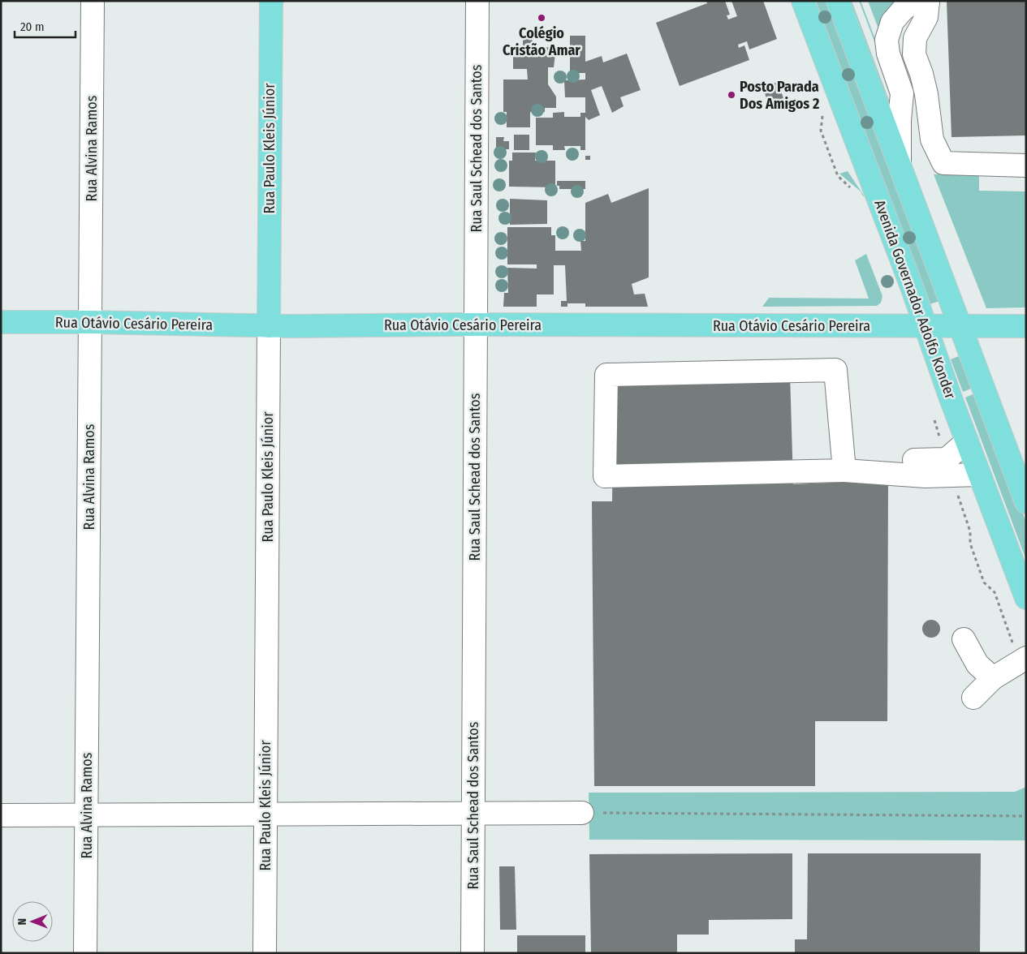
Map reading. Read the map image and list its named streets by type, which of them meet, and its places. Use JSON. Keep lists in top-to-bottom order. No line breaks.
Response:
{"streets":{"main road":["Rua Paulo Kleis Júnior","Avenida Governador Adolfo Konder","Rua Otávio Cesário Pereira"],"street":["Rua Alvina Ramos","Rua Saul Schead dos Santos"]},"crossings":[["Rua Alvina Ramos","Rua Otávio Cesário Pereira"],["Rua Paulo Kleis Júnior","Rua Otávio Cesário Pereira"],["Rua Saul Schead dos Santos","Rua Otávio Cesário Pereira"],["Avenida Governador Adolfo Konder","Rua Otávio Cesário Pereira"]],"places":["Colégio Cristão Amar","Posto Parada Dos Amigos 2"],"scale_bar":"20 m","north":"left"}
